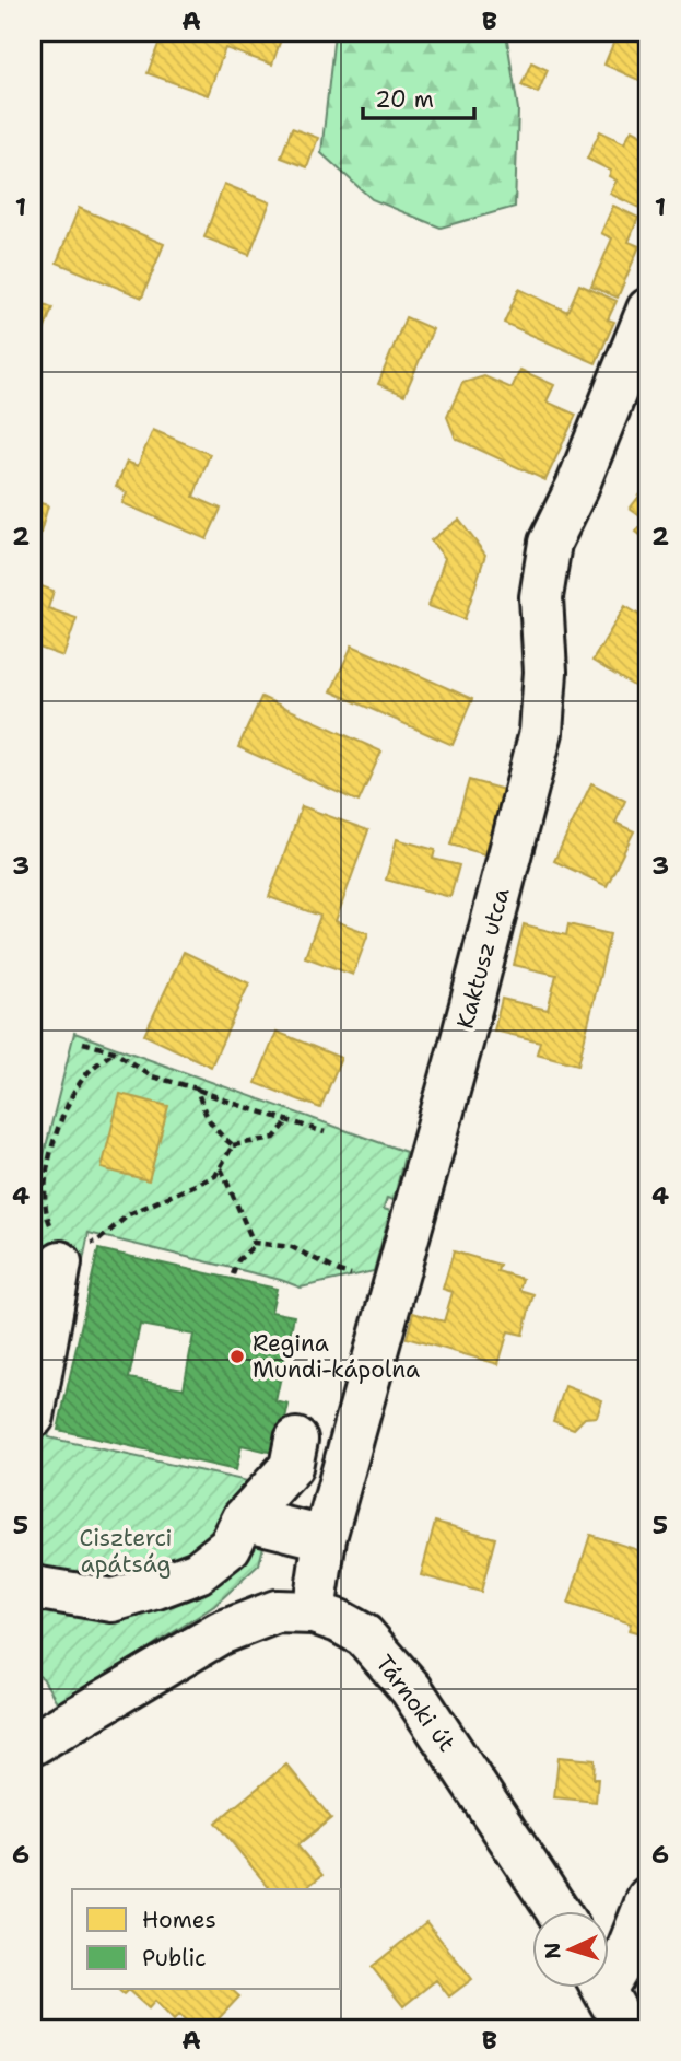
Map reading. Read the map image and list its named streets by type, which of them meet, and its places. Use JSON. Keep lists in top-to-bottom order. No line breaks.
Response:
{"streets":{"street":["Kaktusz utca","Tárnoki út"]},"crossings":[["Kaktusz utca","Tárnoki út"]],"parks":["Ciszterci apátság"],"places":["Regina Mundi-kápolna"],"legend":["Homes","Public"],"scale_bar":"20 m","north":"left","grid":{"columns":["A","B"],"rows":["1","2","3","4","5","6"]}}
